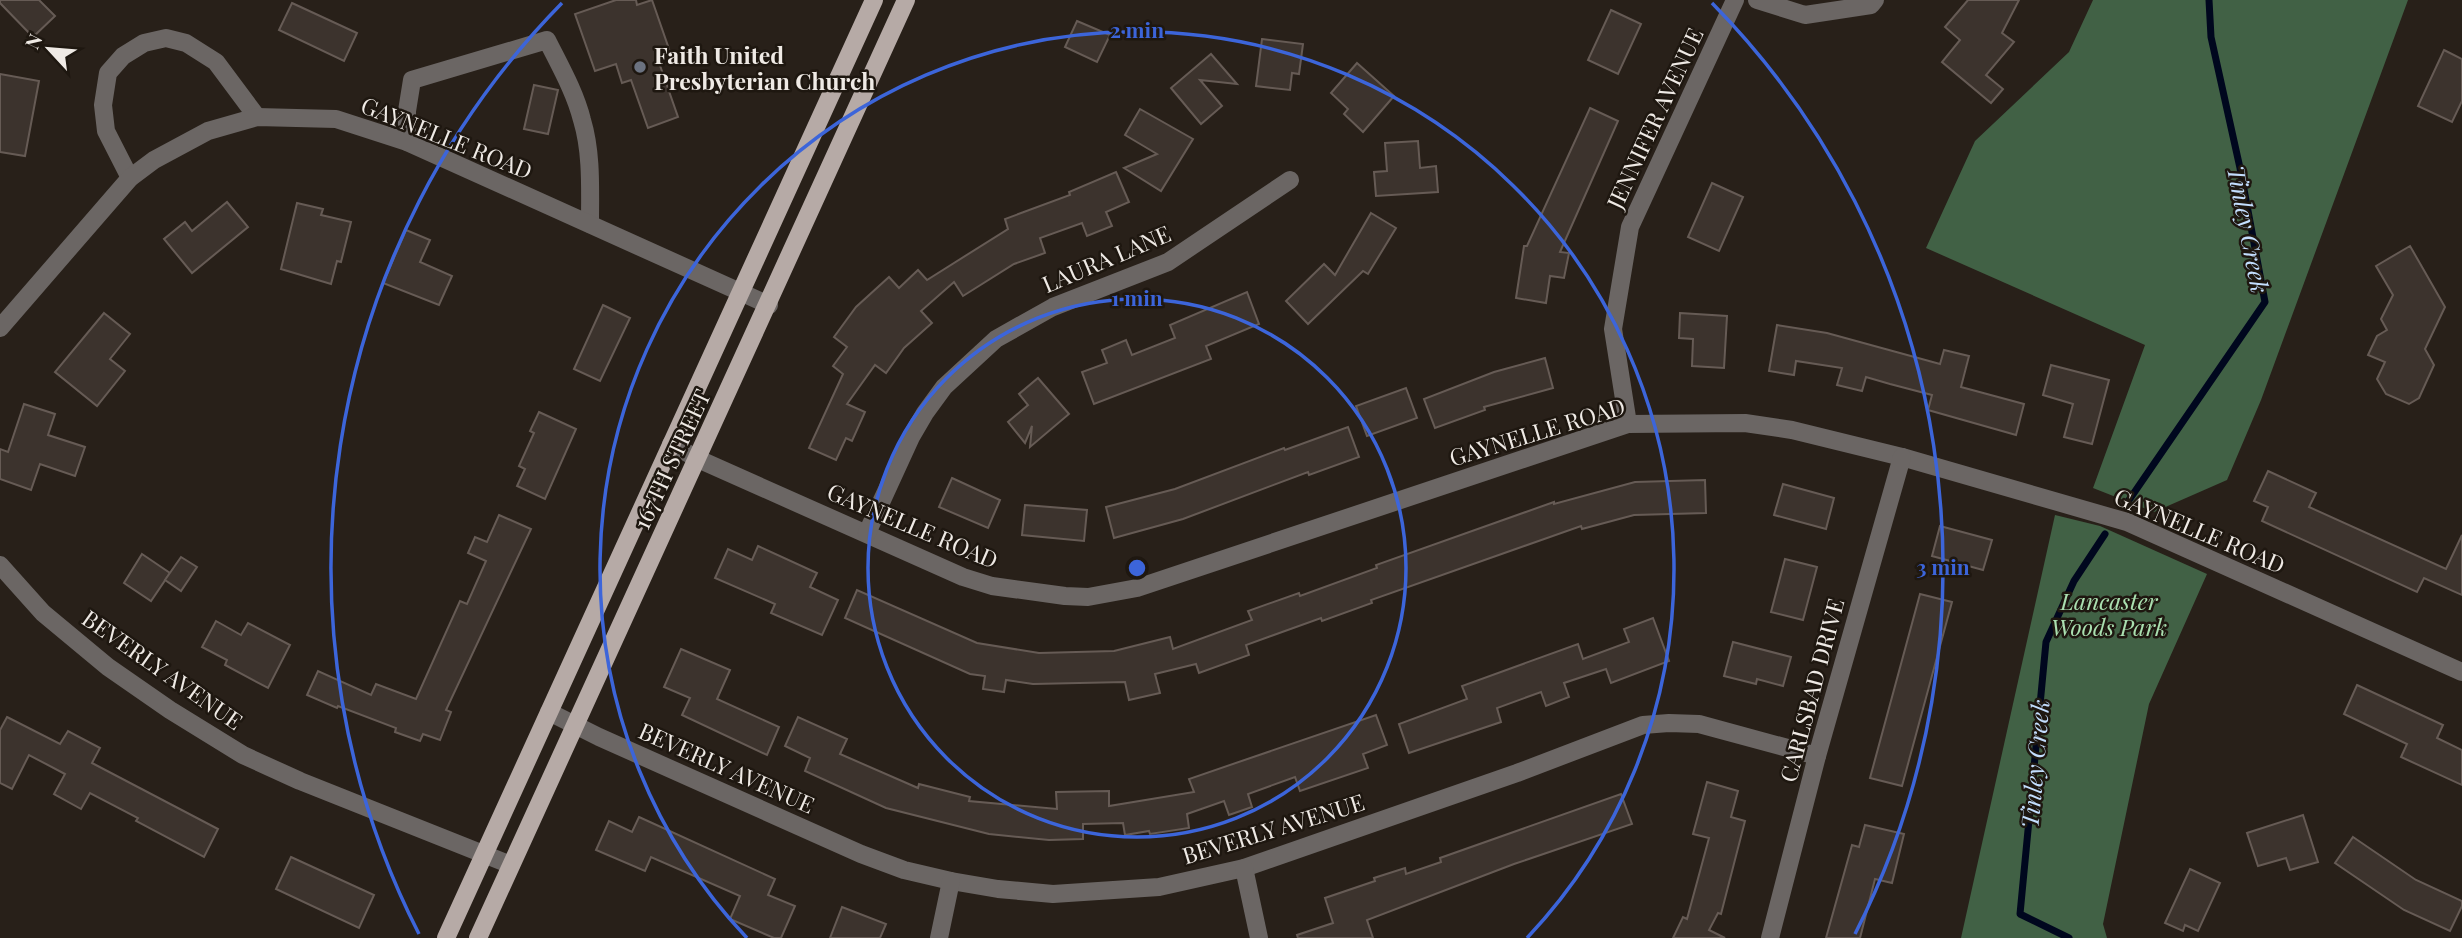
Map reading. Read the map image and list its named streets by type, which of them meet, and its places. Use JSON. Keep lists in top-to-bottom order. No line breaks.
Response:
{"streets":{"main road":["167TH STREET"],"street":["JENNIFER AVENUE","GAYNELLE ROAD","LAURA LANE","BEVERLY AVENUE","CARLSBAD DRIVE"]},"crossings":[["JENNIFER AVENUE","GAYNELLE ROAD"],["GAYNELLE ROAD","LAURA LANE"],["GAYNELLE ROAD","167TH STREET"],["GAYNELLE ROAD","CARLSBAD DRIVE"],["167TH STREET","BEVERLY AVENUE"],["BEVERLY AVENUE","CARLSBAD DRIVE"]],"water":["Tinley Creek"],"parks":["Lancaster Woods Park"],"places":["Faith United Presbyterian Church"],"north":"top left","rings":["2 min","1 min","3 min"]}
